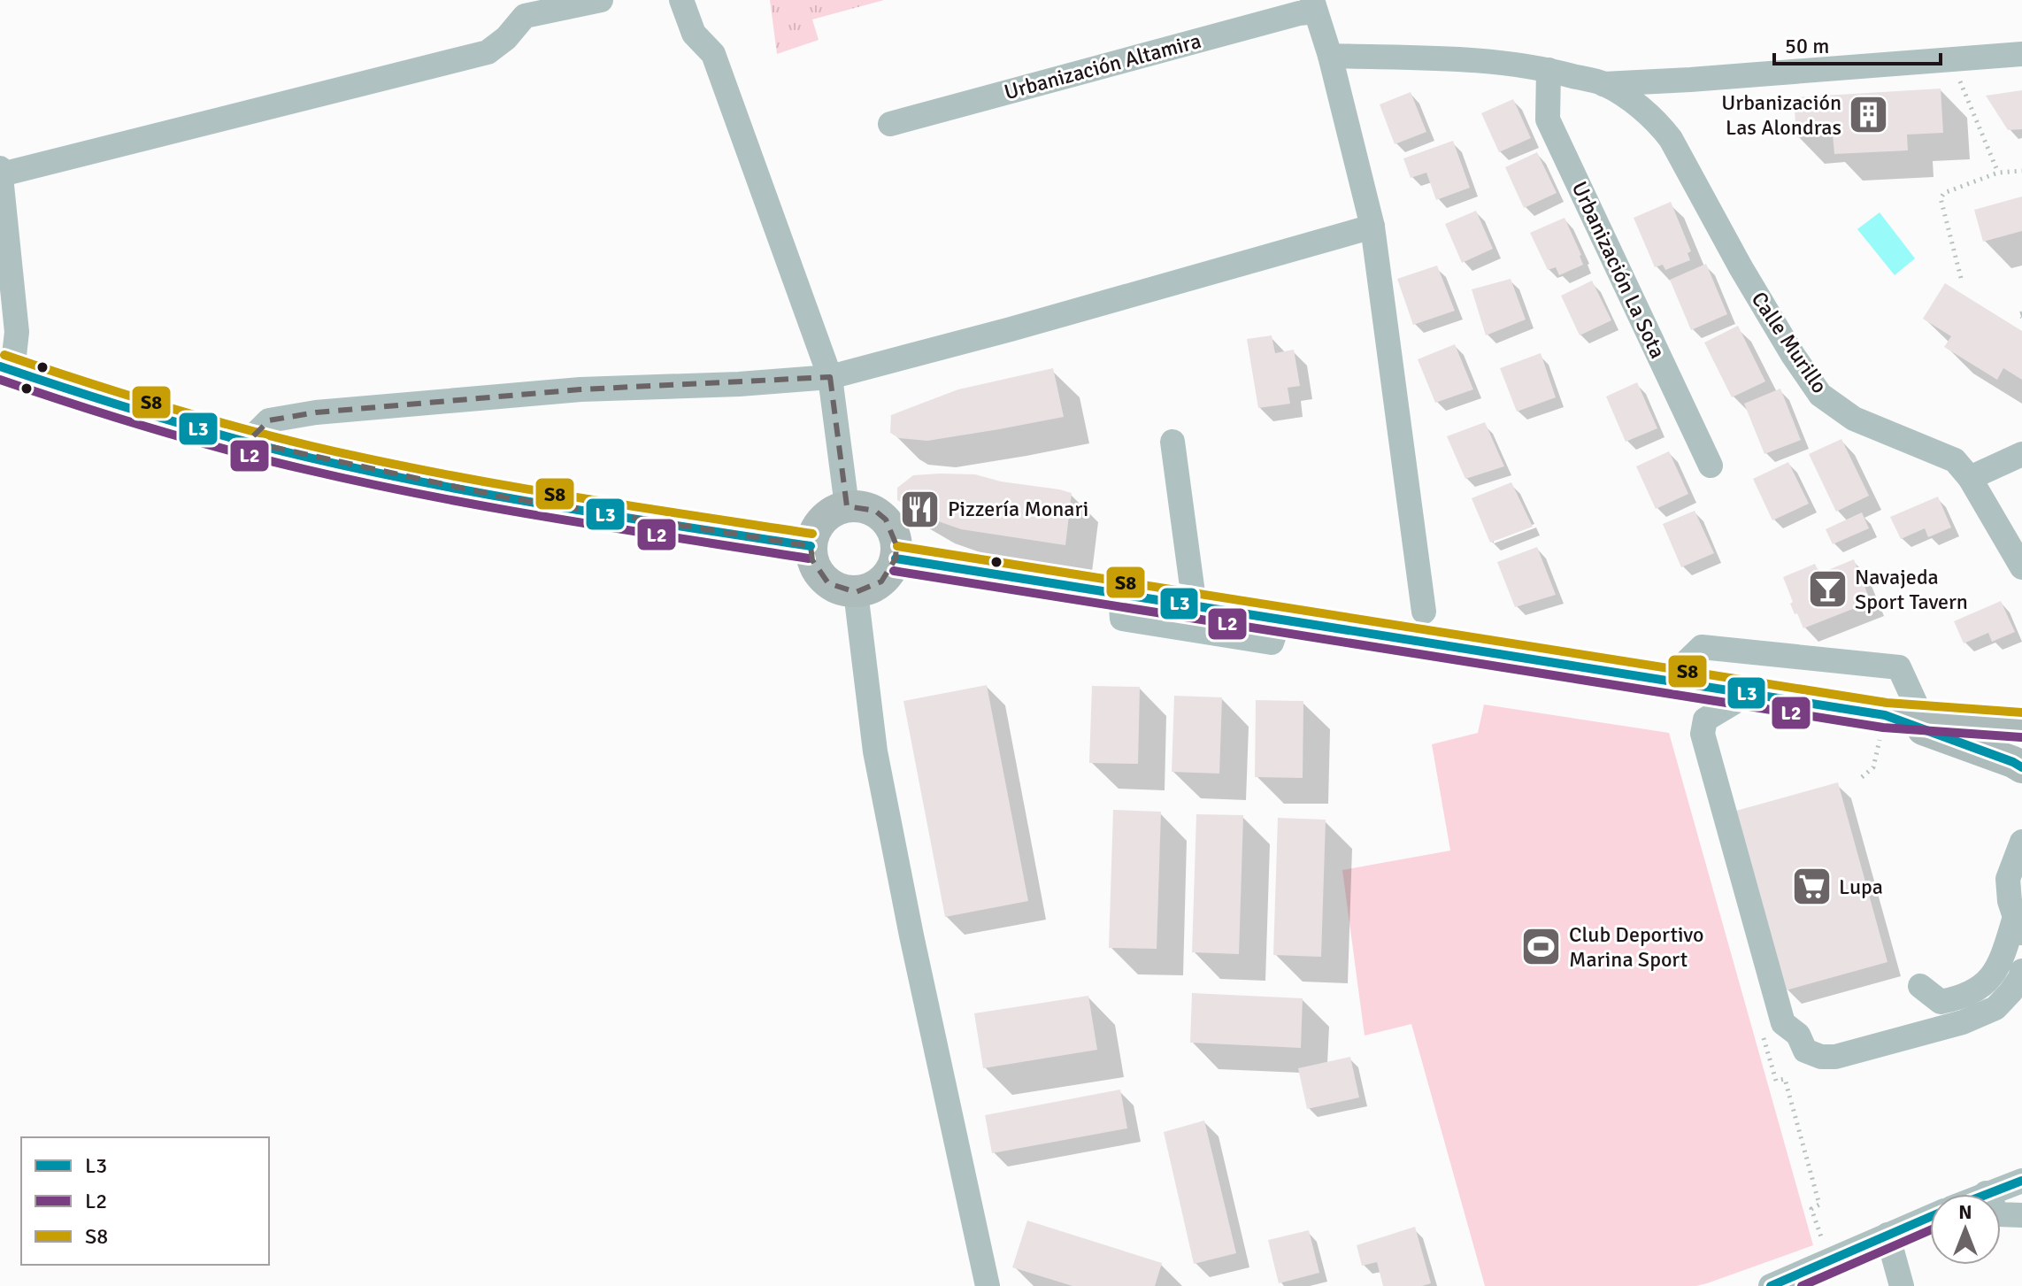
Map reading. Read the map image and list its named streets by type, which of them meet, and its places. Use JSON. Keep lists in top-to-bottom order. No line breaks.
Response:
{"streets":{"street":["Urbanización Altamira","Urbanización La Sota","Calle Murillo"]},"crossings":[["Urbanización La Sota","Calle Murillo"]],"places":{"building":["Urbanización Las Alondras"],"restaurant":["Pizzería Monari"],"bar":["Navajeda Sport Tavern"],"supermarket":["Lupa"],"sports":["Club Deportivo Marina Sport"]},"lines":["transit line S8","transit line L3","transit line L2"],"legend":["L3","L2","S8"],"scale_bar":"50 m","north":"top"}
